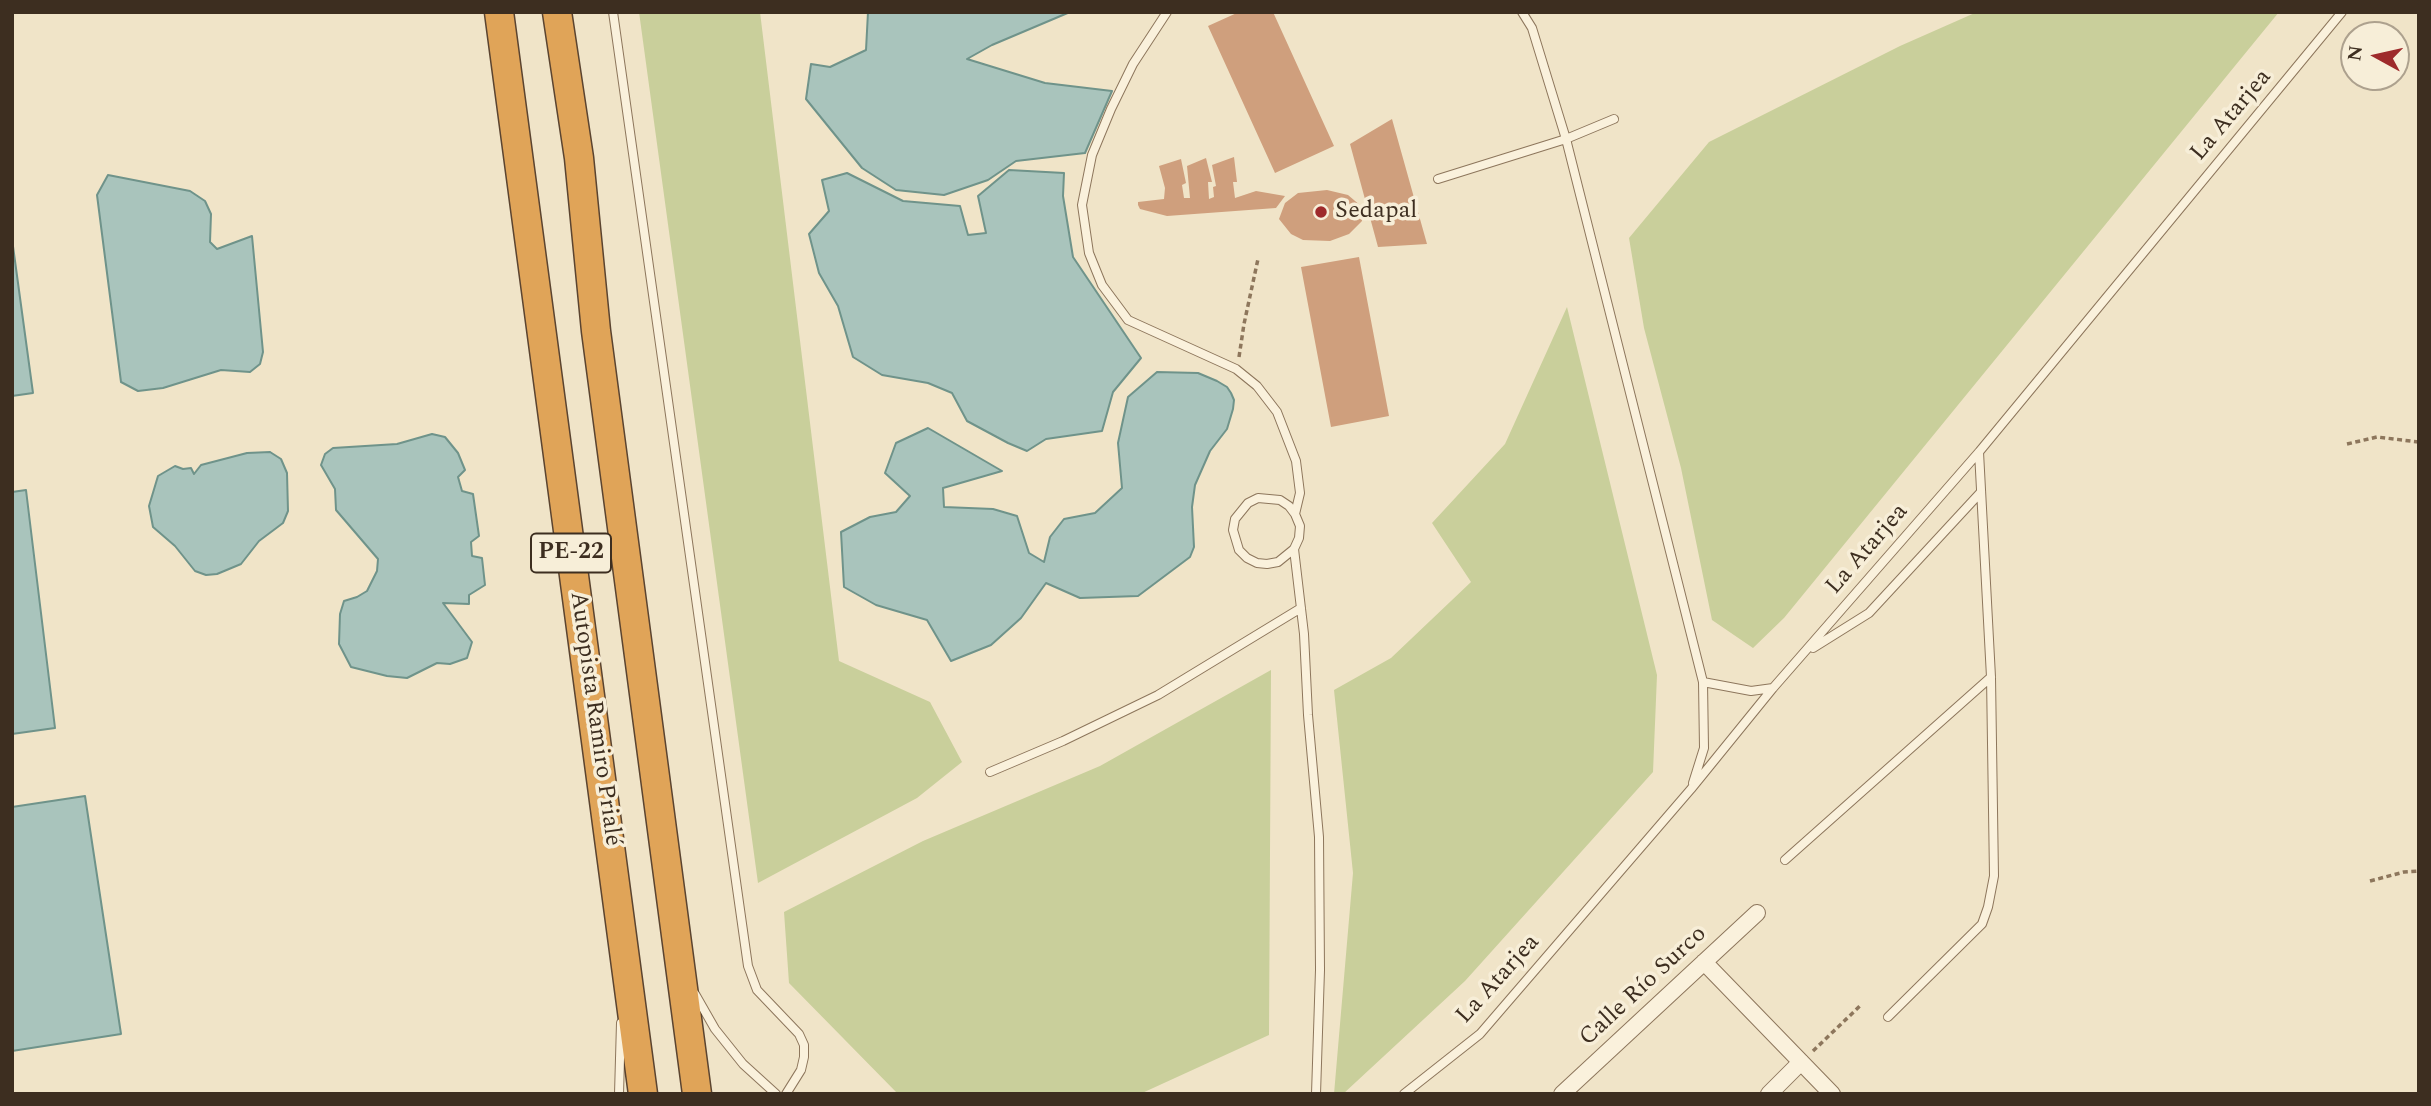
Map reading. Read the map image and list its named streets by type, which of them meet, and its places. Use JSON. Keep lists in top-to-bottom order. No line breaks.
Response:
{"streets":{"highway":["PE-22","Autopista Ramiro Prialé"],"street":["Calle Río Surco"],"lane":["La Atarjea"]},"places":["Sedapal"],"north":"left"}
